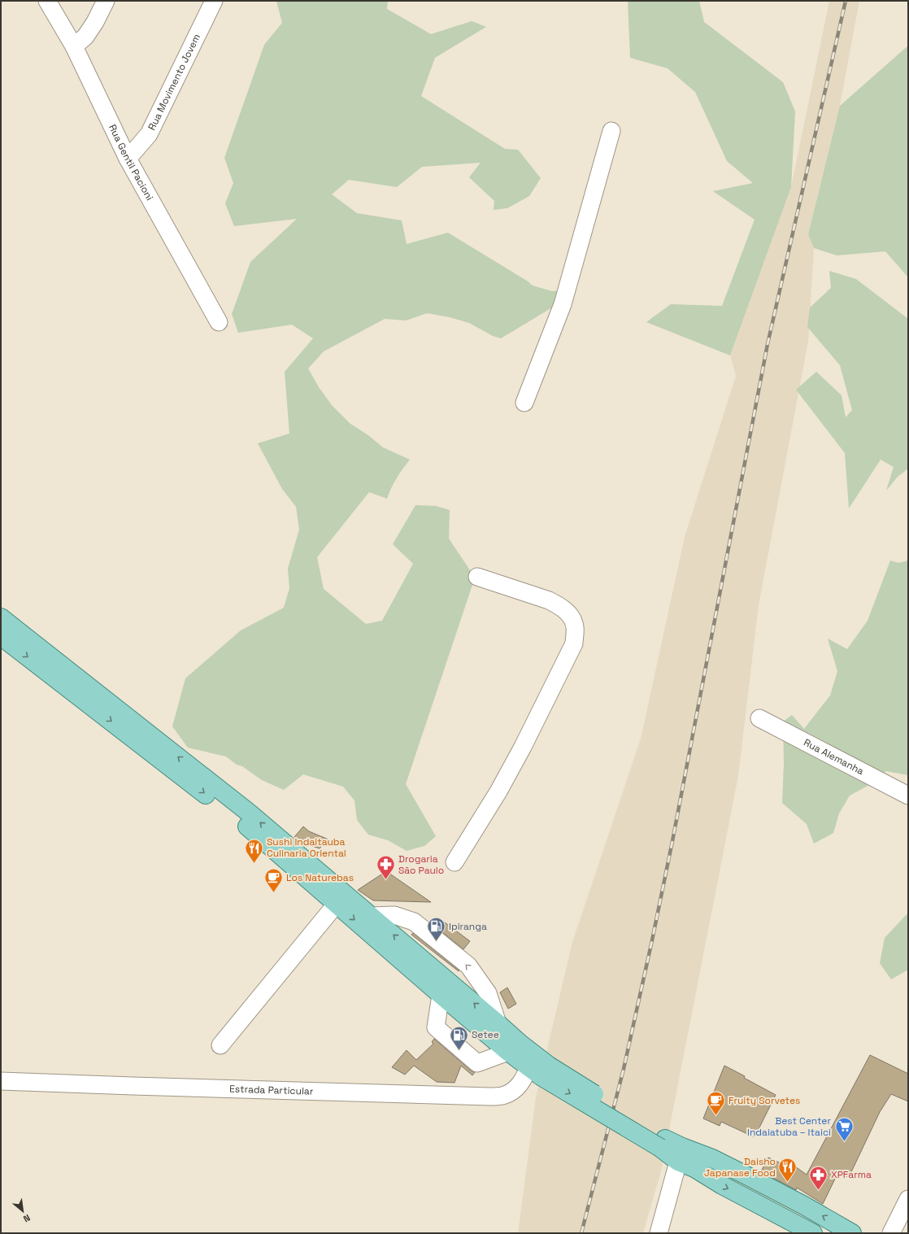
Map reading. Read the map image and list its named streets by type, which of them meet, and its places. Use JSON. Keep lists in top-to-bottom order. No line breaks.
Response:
{"streets":{"street":["Rua Movimento Jovem","Rua Gentil Pacioni","Rua Alemanha","Estrada Particular"]},"crossings":[["Rua Movimento Jovem","Rua Gentil Pacioni"]],"places":{"restaurant":["Sushi Indaitauba Culinaria Oriental","Daisho Japanase Food"],"pharmacy":["Drogaria São Paulo","XPFarma"],"cafe":["Los Naturebas","Fruity Sorvetes"],"fuel station":["Ipiranga","Setee"],"supermarket":["Best Center Indaiatuba – Itaici"]},"north":"bottom right"}
